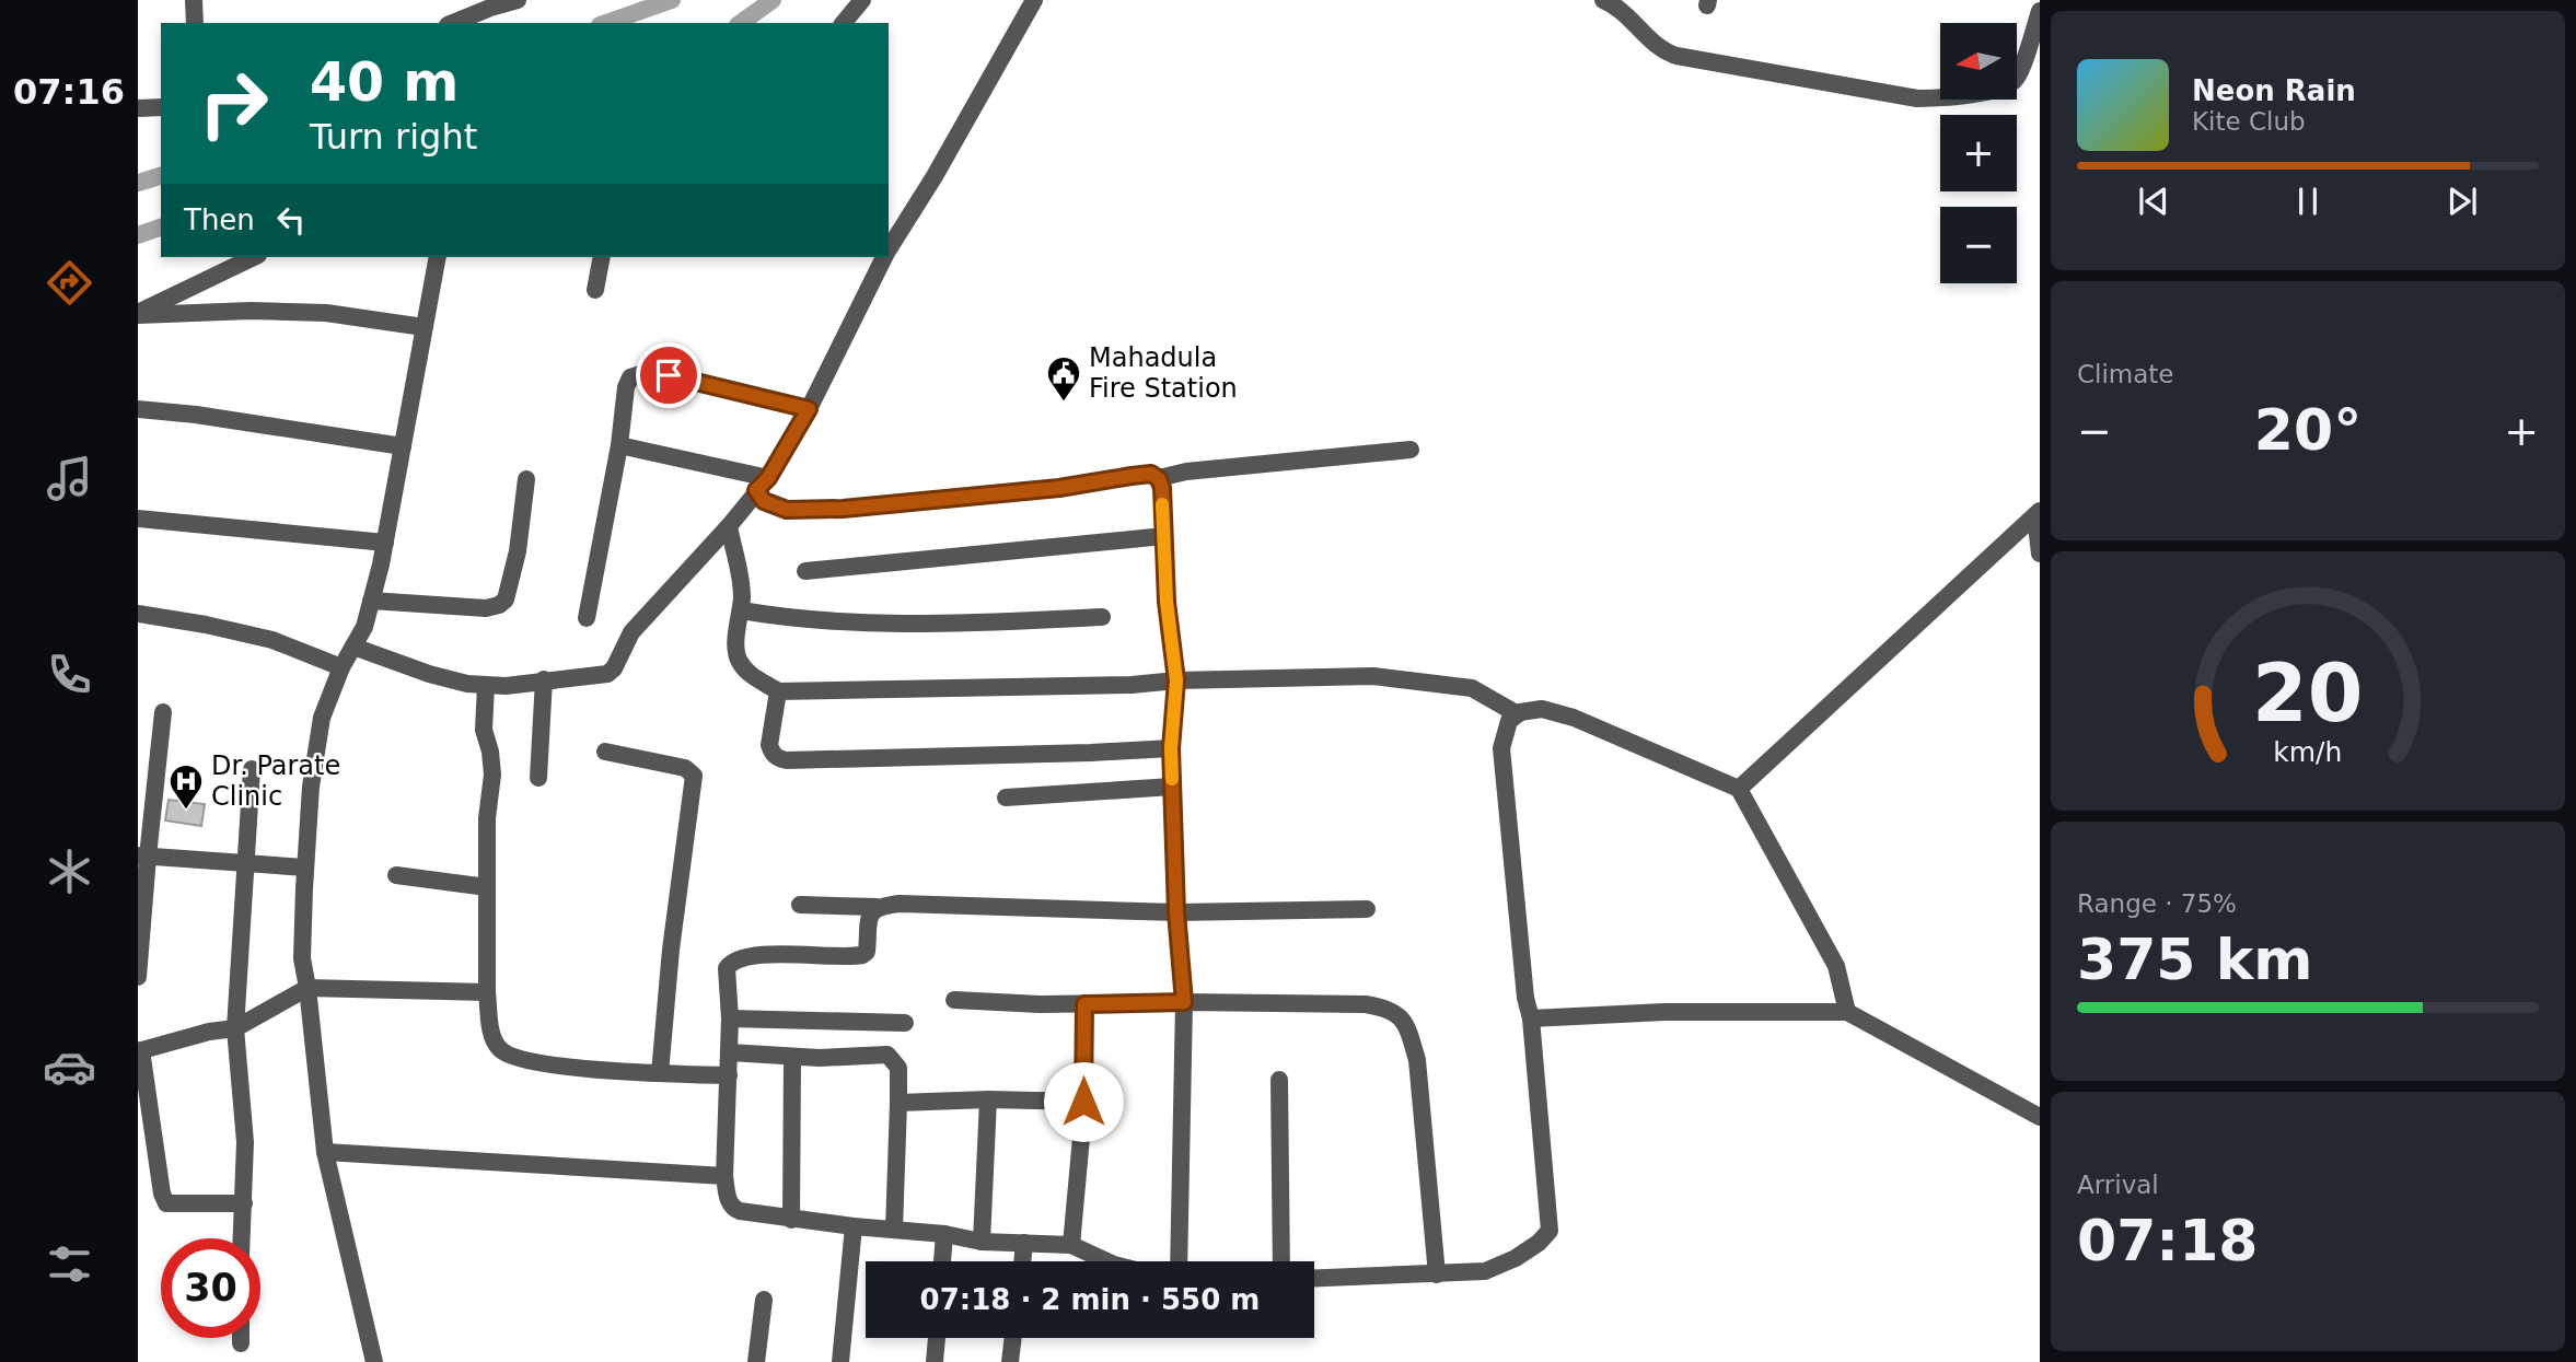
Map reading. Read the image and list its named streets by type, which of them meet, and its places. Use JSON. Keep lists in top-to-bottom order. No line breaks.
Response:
{"places":{"public building":["Mahadula Fire Station"],"hospital":["Dr. Parate Clinic"]},"north":"left","page":{"tabs":"07:16","map_buttons":["+","−"],"turn":["40 m","Turn right"],"song":["Neon Rain","Kite Club"],"then":"Then","tile":["Climate",["Range · 75%","375 km"],["Arrival","07:18"]],"heat":["−","20°","+"],"limit":"30","trip":"07:18 · 2 min · 550 m","gauge":["20","km/h"]}}
